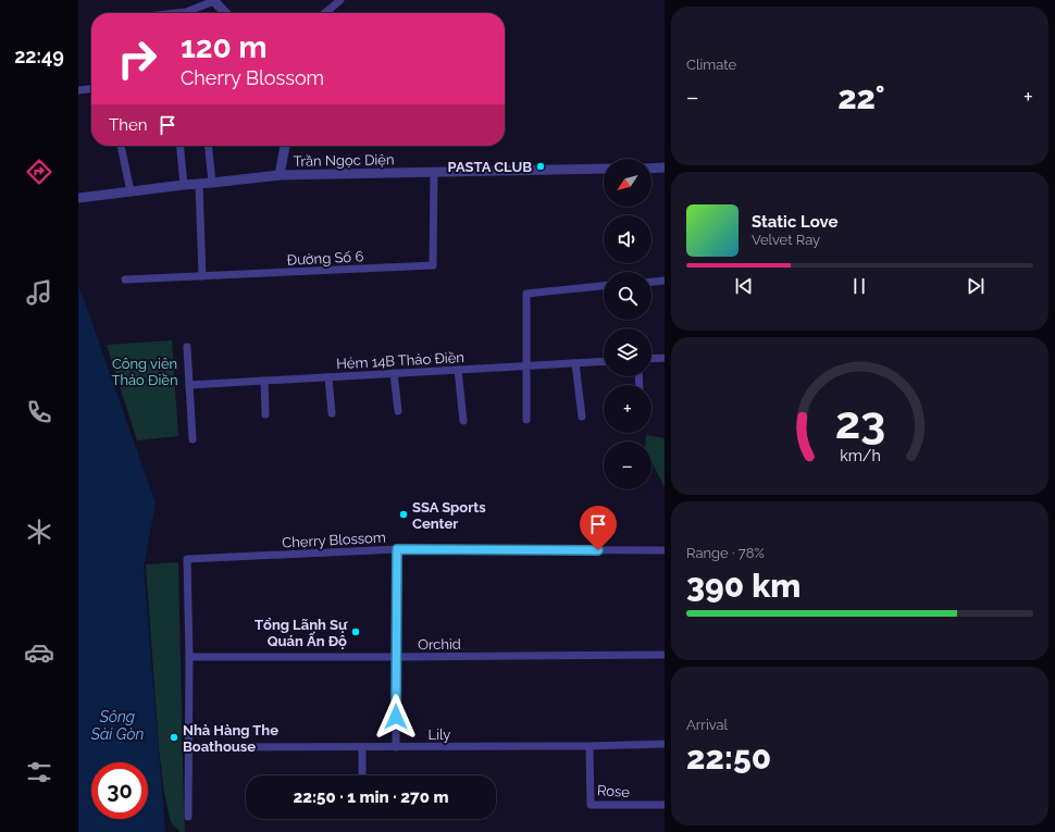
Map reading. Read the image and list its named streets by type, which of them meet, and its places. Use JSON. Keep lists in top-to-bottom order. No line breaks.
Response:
{"streets":{"street":["Trần Ngọc Diện","Đường Số 6","Hẻm 14B Thảo Điền","Cherry Blossom","Orchid","Lily","Rose"]},"crossings":[["Trần Ngọc Diện","Đường Số 6"],["Cherry Blossom","Orchid"],["Lily","Rose"]],"water":["Sông Sài Gòn"],"parks":["Công viên Thảo Điền"],"places":["PASTA CLUB","SSA Sports Center","Tổng Lãnh Sự Quán Ấn Độ","Nhà Hàng The Boathouse"],"north":"bottom left","page":{"tabs":"22:49","tile":["Climate",["Range · 78%","390 km"],["Arrival","22:50"]],"turn":["120 m","Cherry Blossom"],"heat":["−","22°","+"],"then":"Then","map_buttons":["+","−"],"song":["Static Love","Velvet Ray"],"limit":"30","trip":"22:50 · 1 min · 270 m","gauge":["23","km/h"]}}
